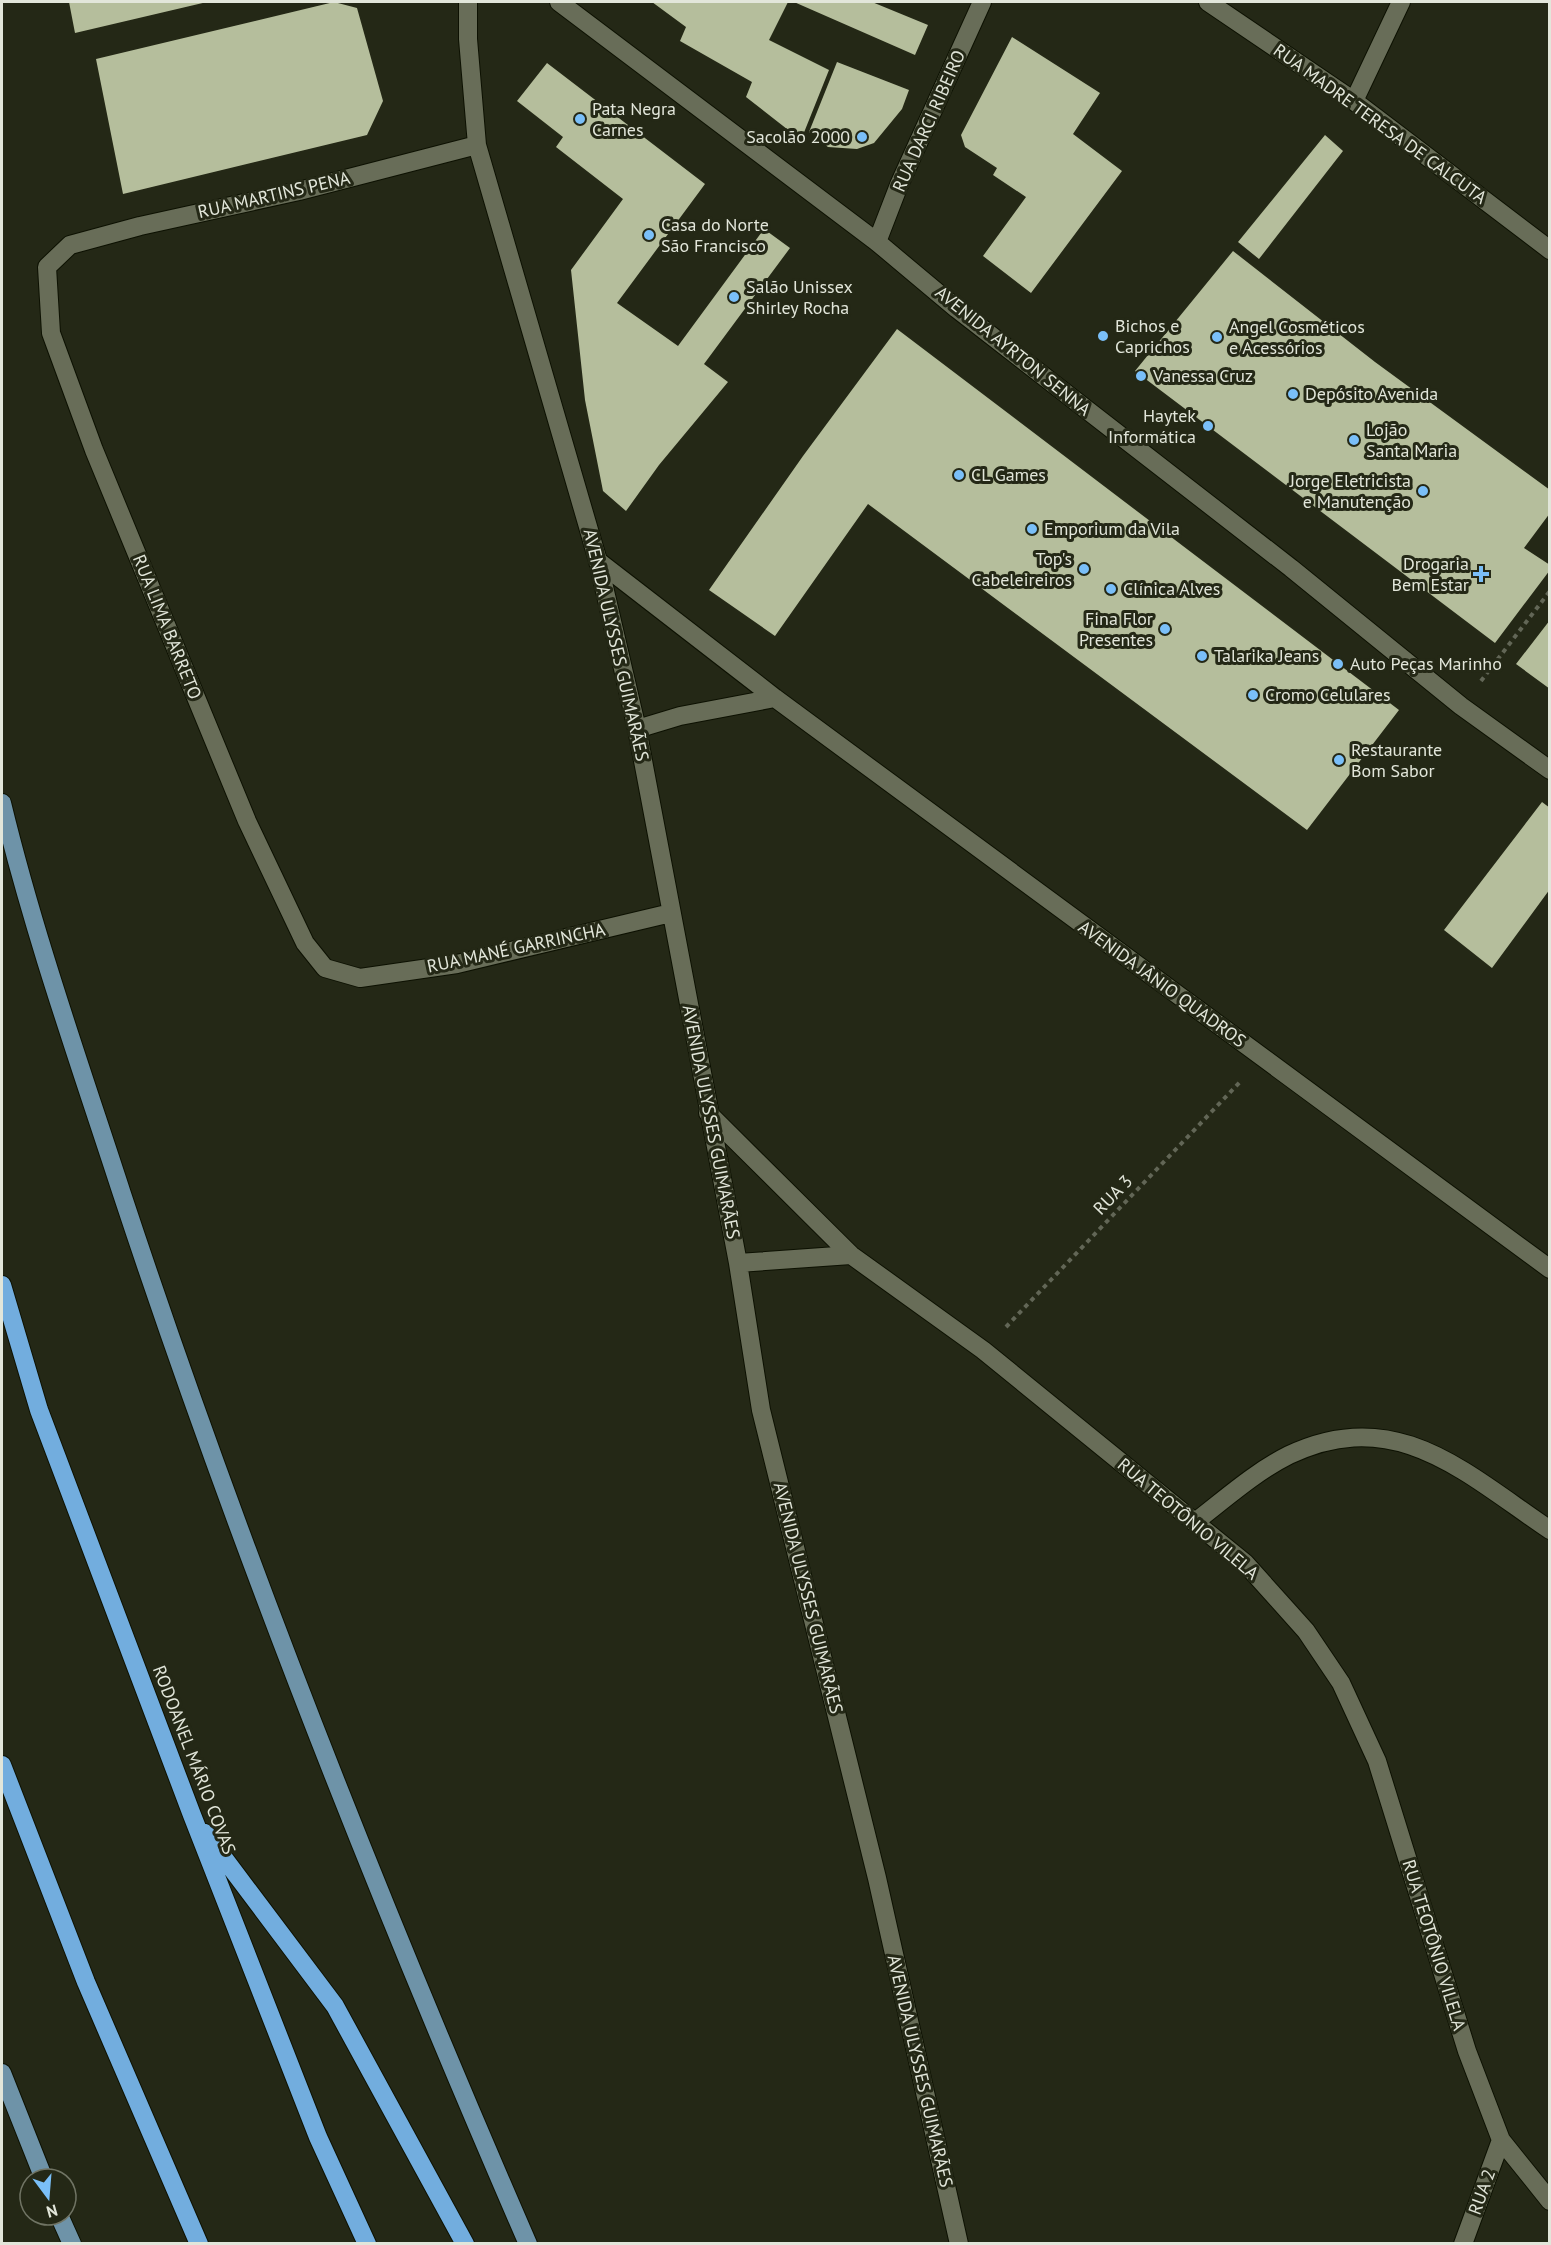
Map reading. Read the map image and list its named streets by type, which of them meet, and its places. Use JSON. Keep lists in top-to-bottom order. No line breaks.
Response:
{"streets":{"highway":["RODOANEL MÁRIO COVAS"],"street":["RUA DARCI RIBEIRO","RUA MADRE TERESA DE CALCUTA","RUA MARTINS PENA","AVENIDA AYRTON SENNA","RUA LIMA BARRETO","AVENIDA ULYSSES GUIMARÃES","RUA MANÉ GARRINCHA","AVENIDA JÂNIO QUADROS","RUA TEOTÔNIO VILELA","RUA 2"],"path":["RUA 3"]},"crossings":[["RUA DARCI RIBEIRO","AVENIDA AYRTON SENNA"],["RUA MARTINS PENA","RUA LIMA BARRETO"],["RUA MARTINS PENA","AVENIDA ULYSSES GUIMARÃES"],["RUA LIMA BARRETO","RUA MANÉ GARRINCHA"],["AVENIDA ULYSSES GUIMARÃES","RUA MANÉ GARRINCHA"],["AVENIDA ULYSSES GUIMARÃES","AVENIDA JÂNIO QUADROS"],["AVENIDA ULYSSES GUIMARÃES","RUA TEOTÔNIO VILELA"],["AVENIDA JÂNIO QUADROS","RUA 3"],["RUA 3","RUA TEOTÔNIO VILELA"],["RUA TEOTÔNIO VILELA","RUA 2"]],"places":{"other":["Pata Negra Carnes","Sacolão 2000","Casa do Norte São Francisco","Salão Unissex Shirley Rocha","Bichos e Caprichos","Angel Cosméticos e Acessórios","Vanessa Cruz","Depósito Avenida","Haytek Informática","Lojão Santa Maria","CL Games","Jorge Eletricista e Manutenção","Emporium da Vila","Top's Cabeleireiros","Clínica Alves","Fina Flor Presentes","Talarika Jeans","Auto Peças Marinho","Cromo Celulares","Restaurante Bom Sabor"],"health":["Drogaria Bem Estar"]},"north":"bottom"}
